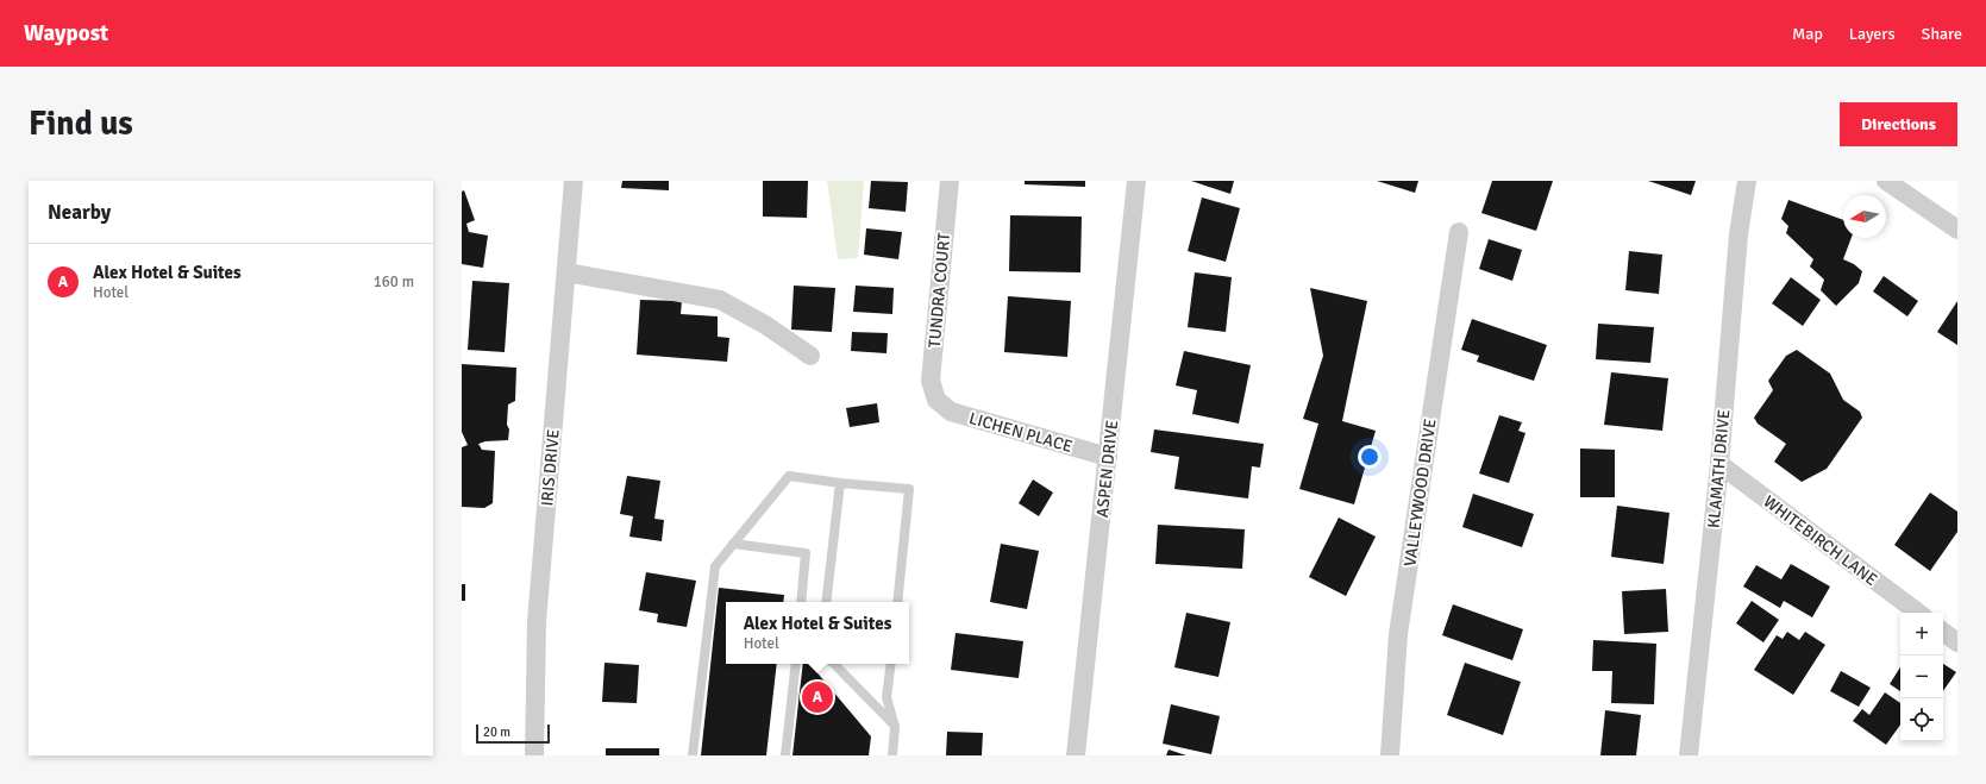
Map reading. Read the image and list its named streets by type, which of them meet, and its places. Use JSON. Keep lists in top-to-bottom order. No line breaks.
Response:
{"streets":{"street":["TUNDRA COURT","LICHEN PLACE","IRIS DRIVE","ASPEN DRIVE","KLAMATH DRIVE","VALLEYWOOD DRIVE","WHITEBIRCH LANE"]},"crossings":[["TUNDRA COURT","LICHEN PLACE"],["LICHEN PLACE","ASPEN DRIVE"],["KLAMATH DRIVE","WHITEBIRCH LANE"]],"scale_bar":"20 m","north":"left","page":{"header":"Waypost","nav":["Map","Layers","Share"],"buttons":"Directions","title":"Find us","heading":"Nearby","list":[{"mark":"A","name":"Alex Hotel & Suites","note":"Hotel","value":"160 m"}],"popup":["Alex Hotel & Suites","Hotel"],"map_buttons":["+","−"],"pins":"A","scale":"20 m"}}
